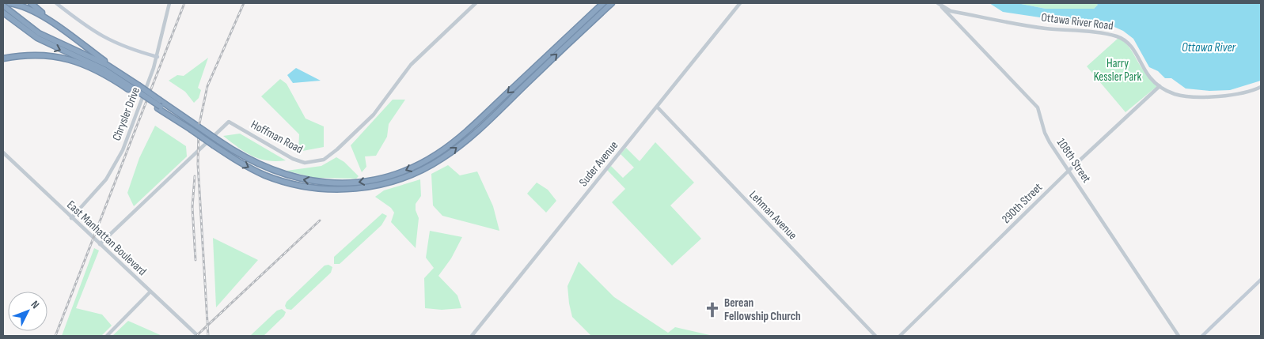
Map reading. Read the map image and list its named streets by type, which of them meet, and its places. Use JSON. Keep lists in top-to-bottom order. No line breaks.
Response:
{"streets":{"street":["Ottawa River Road","Chrysler Drive","Hoffman Road","108th Street","Suder Avenue","290th Street","Lehman Avenue","East Manhattan Boulevard"]},"crossings":[["Ottawa River Road","108th Street"],["Ottawa River Road","290th Street"],["Chrysler Drive","East Manhattan Boulevard"],["Hoffman Road","East Manhattan Boulevard"],["108th Street","290th Street"],["Suder Avenue","Lehman Avenue"]],"water":["Ottawa River"],"parks":["Harry Kessler Park"],"places":{"church":["Berean Fellowship Church"]},"north":"top right"}
